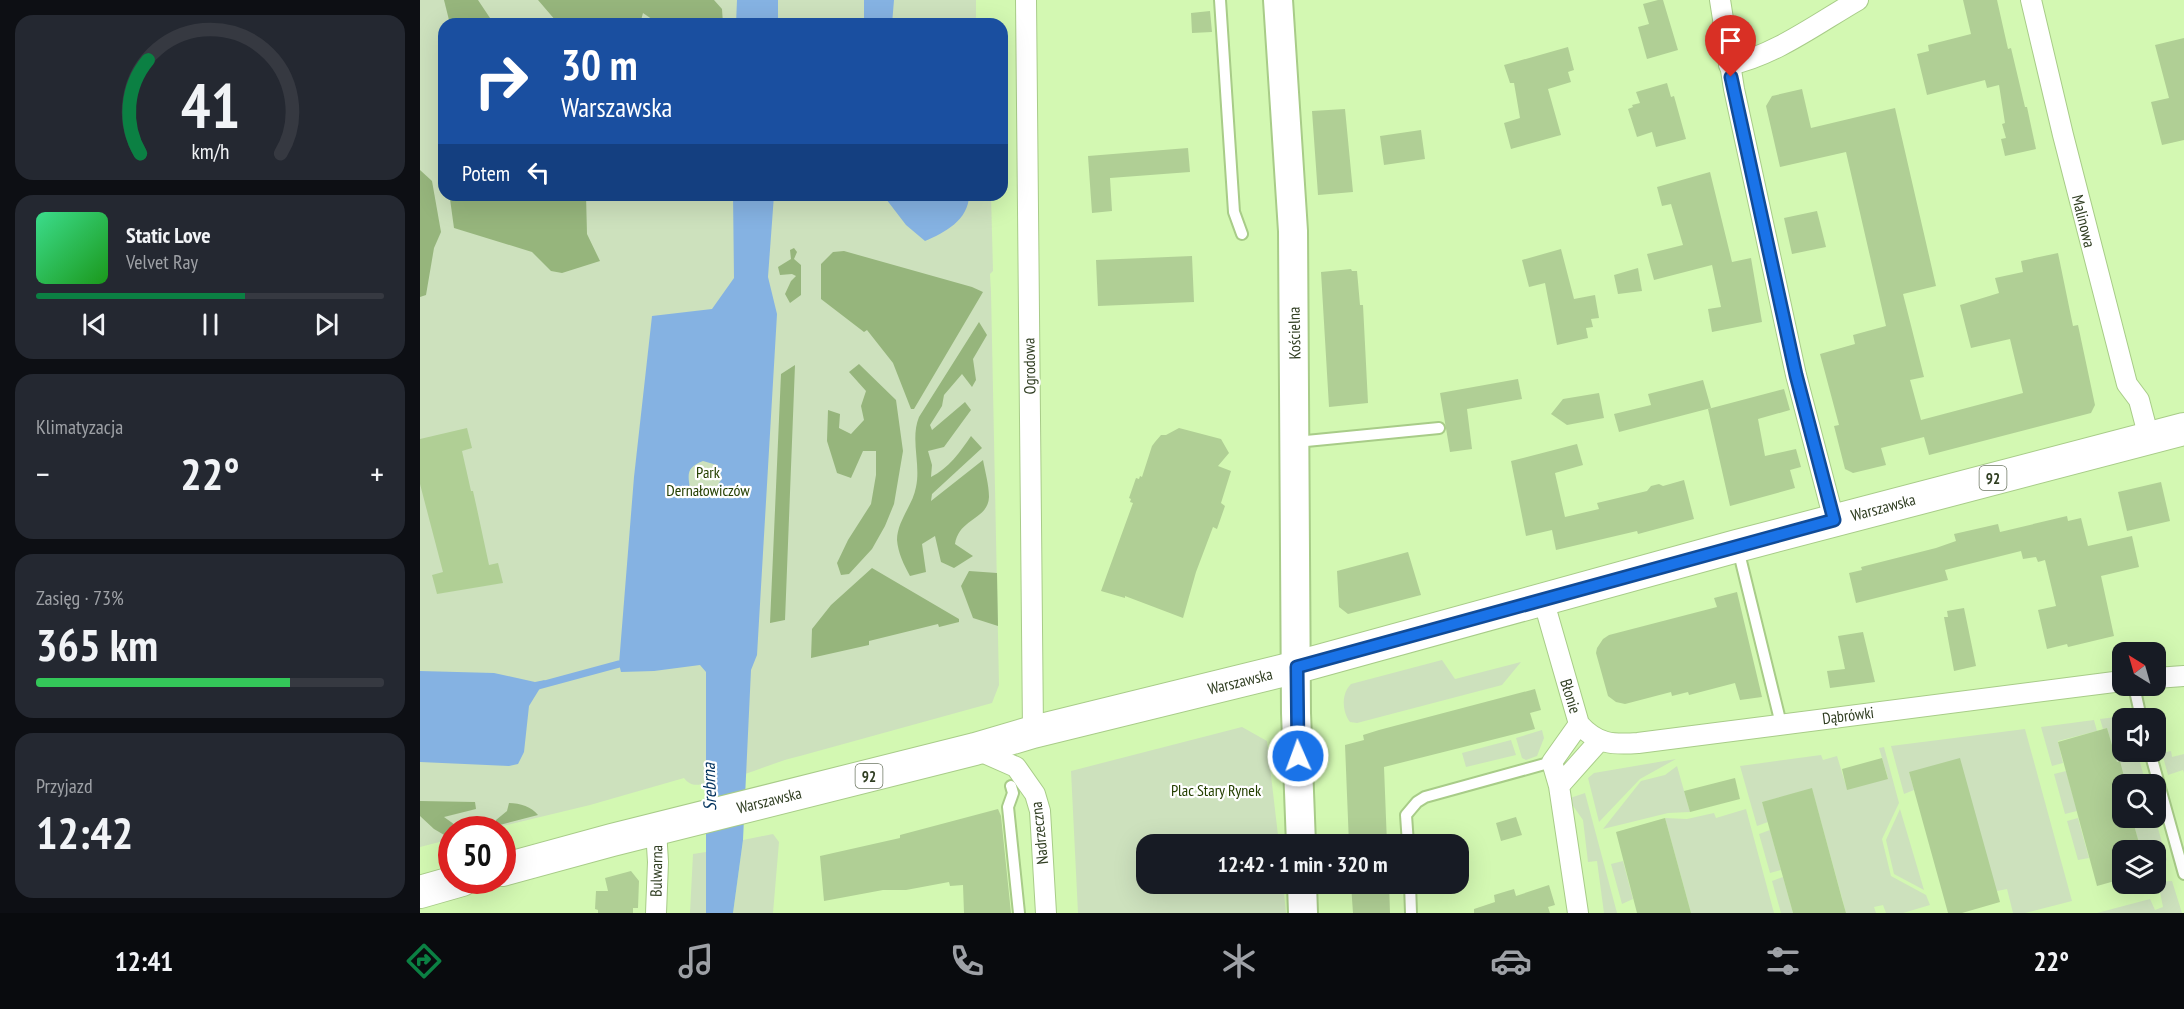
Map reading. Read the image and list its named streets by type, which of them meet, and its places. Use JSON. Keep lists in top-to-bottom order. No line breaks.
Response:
{"streets":{"main road":["92","Warszawska"],"street":["Malinowa","Kościelna","Ogrodowa","Błonie","Dąbrówki","Nadrzeczna","Bulwarna"]},"crossings":[["Malinowa","Warszawska"],["Kościelna","Warszawska"],["Ogrodowa","Warszawska"],["Warszawska","Błonie"],["Warszawska","Nadrzeczna"],["Warszawska","Bulwarna"]],"water":["Srebrna"],"parks":["Park Dernałowiczów","Plac Stary Rynek"],"north":"top left","page":{"turn":["30 m","Warszawska"],"then":"Potem","song":["Static Love","Velvet Ray"],"tile":["Klimatyzacja",["Zasięg · 73%","365 km"],["Przyjazd","12:42"]],"heat":["−","22°","+"],"limit":"50","trip":"12:42 · 1 min · 320 m","tabs":["12:41","22°"],"gauge":["41","km/h"]}}
